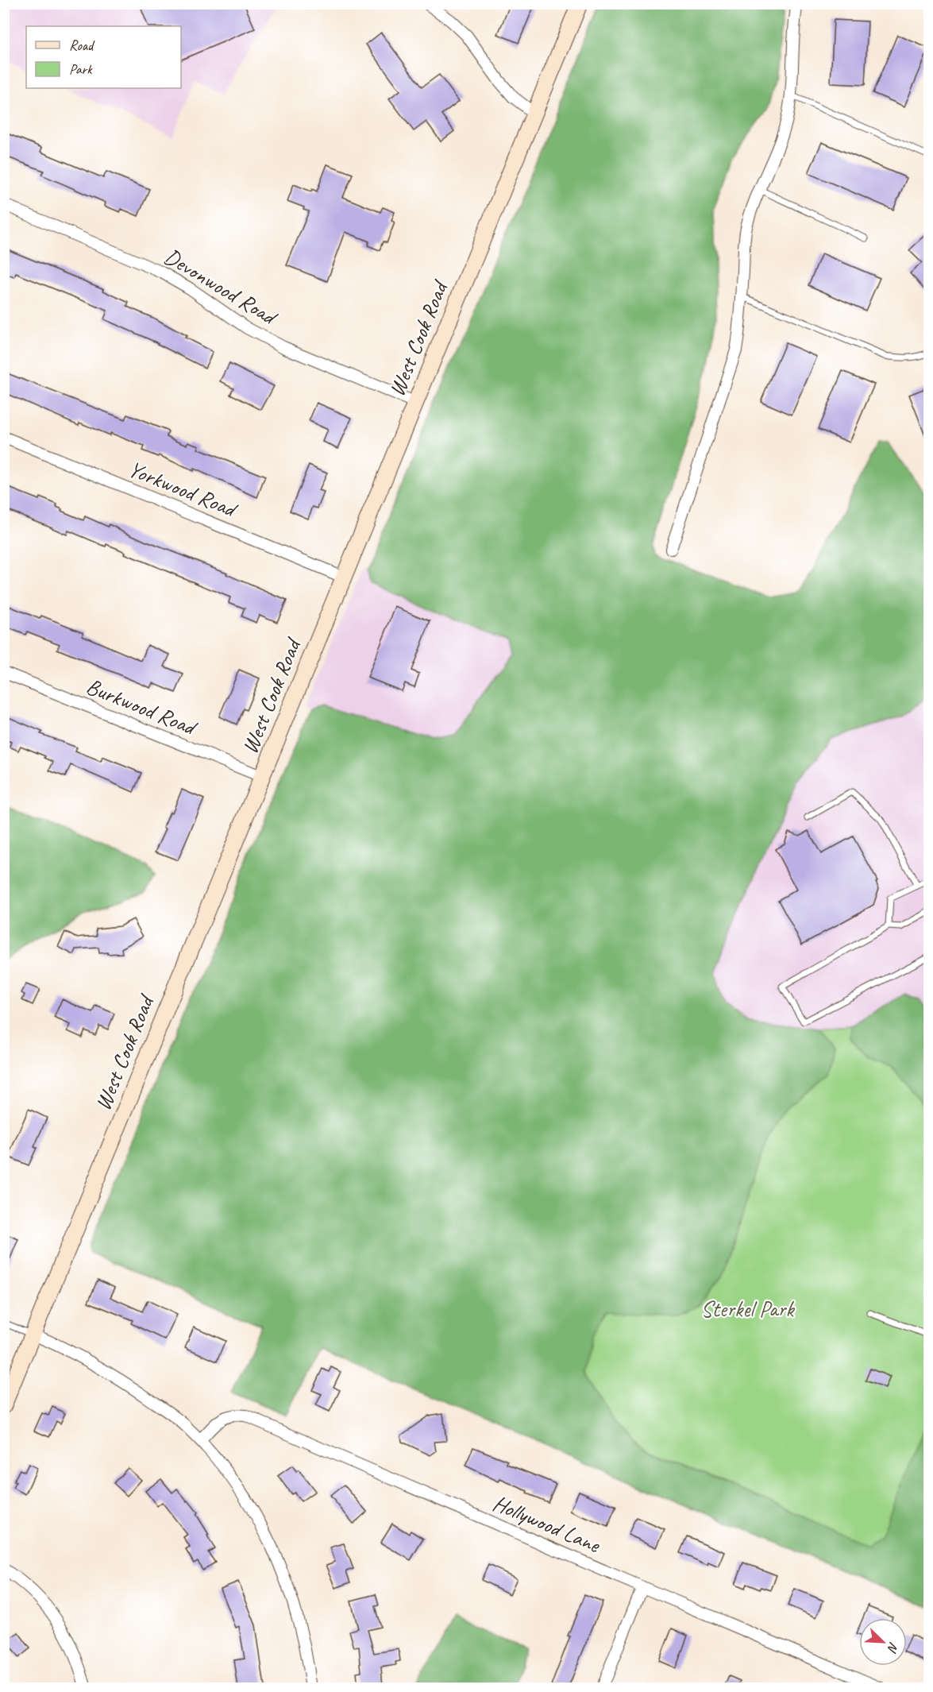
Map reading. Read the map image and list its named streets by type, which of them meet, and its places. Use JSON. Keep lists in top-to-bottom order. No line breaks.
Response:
{"streets":{"main road":["West Cook Road"],"street":["Devonwood Road","Yorkwood Road","Burkwood Road","Hollywood Lane"]},"crossings":[["Devonwood Road","West Cook Road"],["West Cook Road","Yorkwood Road"],["West Cook Road","Burkwood Road"]],"parks":["Sterkel Park"],"legend":["Road","Park"],"north":"bottom right"}
